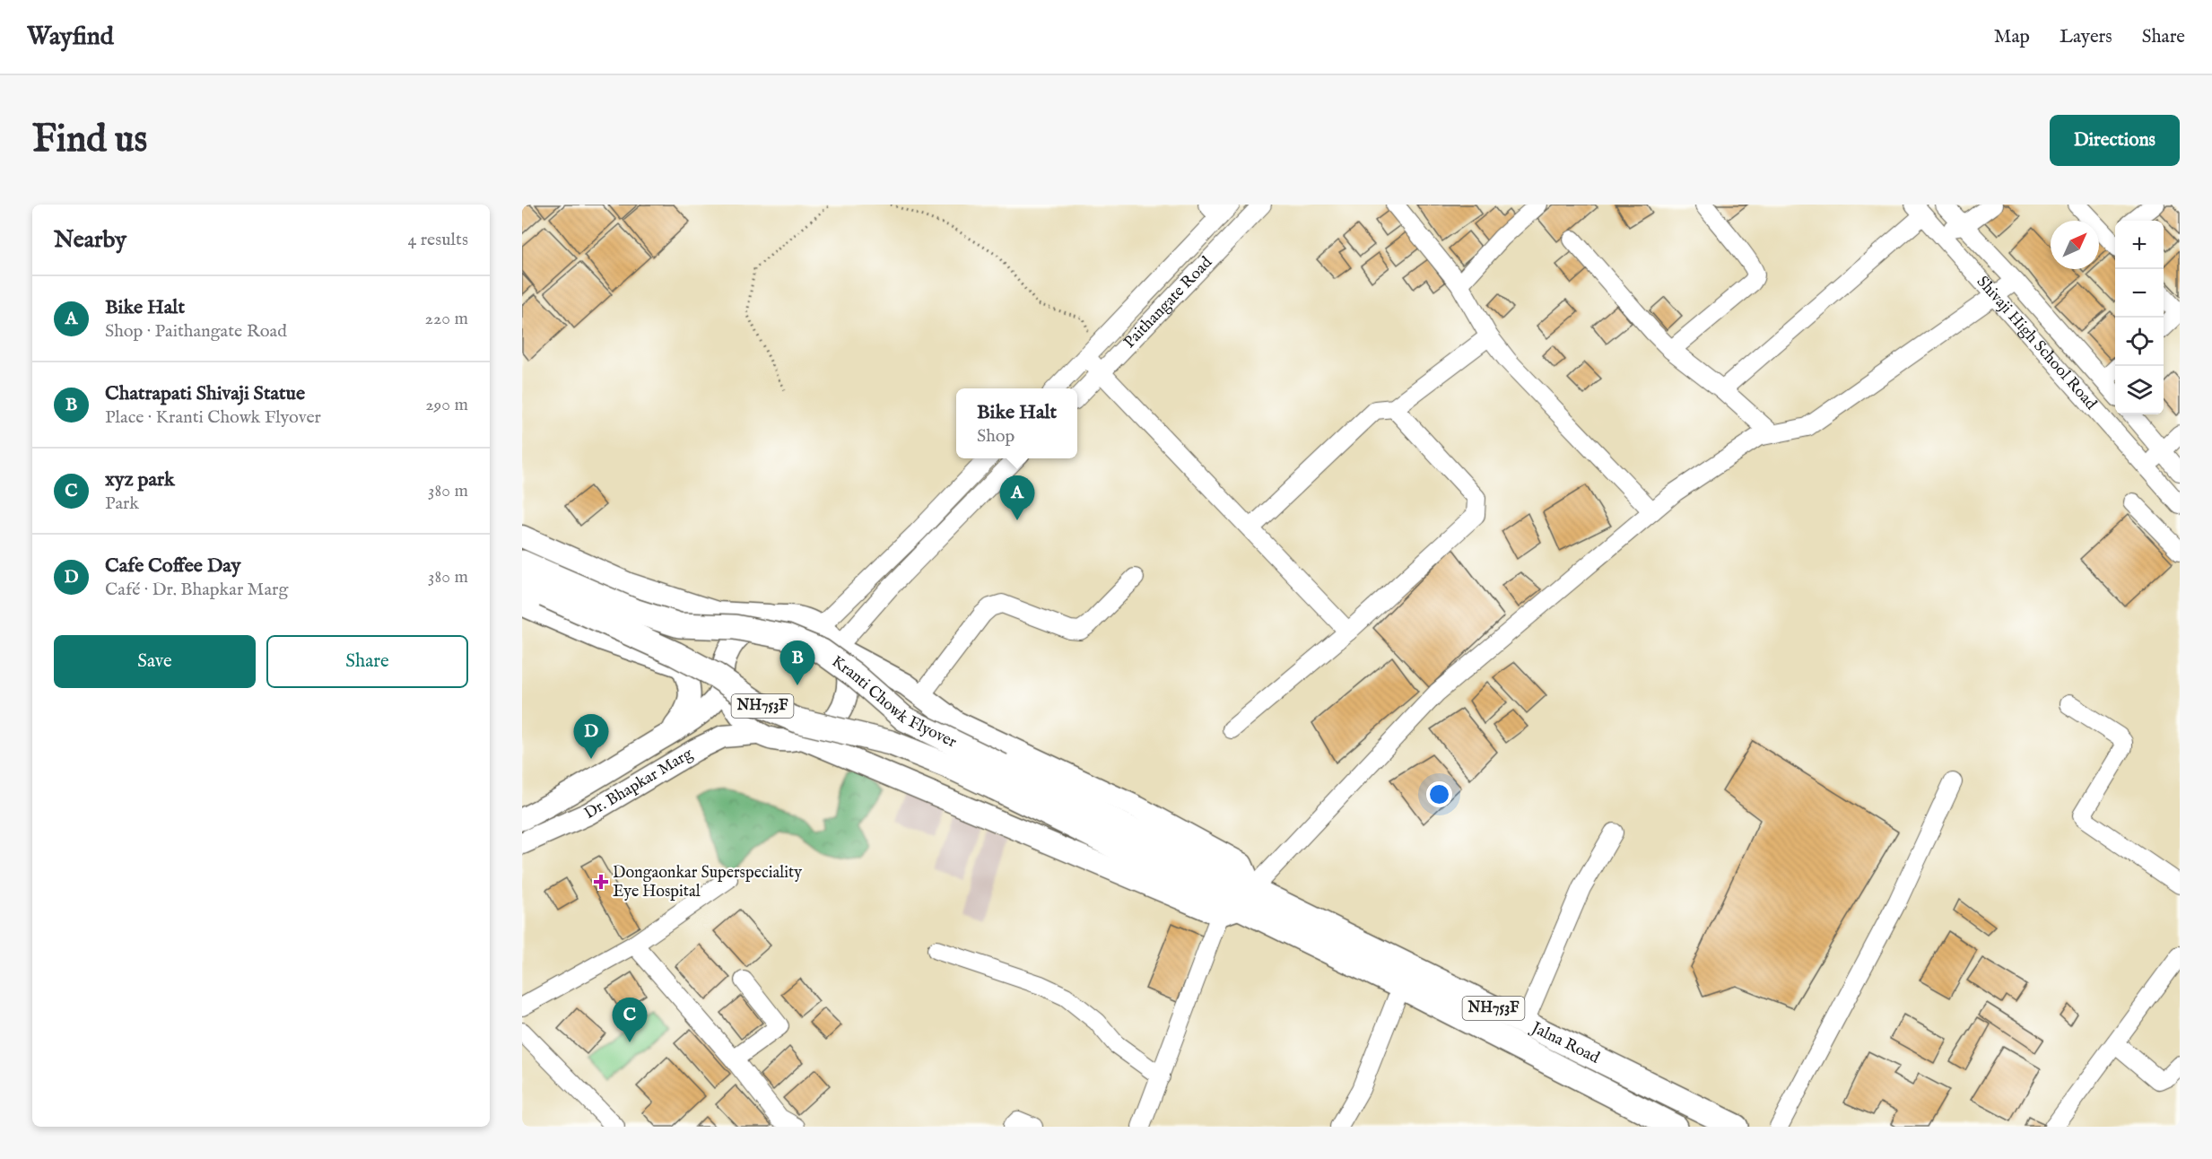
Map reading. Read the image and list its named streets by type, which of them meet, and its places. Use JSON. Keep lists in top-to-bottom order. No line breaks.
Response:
{"streets":{"highway":["Kranti Chowk Flyover","NH753F","Jalna Road"],"main road":["Dr. Bhapkar Marg"],"street":["Paithangate Road","Shivaji High School Road"]},"crossings":[["Kranti Chowk Flyover","Jalna Road"]],"places":{"health":["Dongaonkar Superspeciality Eye Hospital"]},"north":"top right","page":{"header":"Wayfind","nav":["Map","Layers","Share"],"buttons":["Directions",["Save","Share"]],"title":"Find us","heading":["Nearby","4 results"],"map_buttons":["+","−"],"list":[{"mark":"A","name":"Bike Halt","note":"Shop · Paithangate Road","value":"220 m"},{"mark":"B","name":"Chatrapati Shivaji Statue","note":"Place · Kranti Chowk Flyover","value":"290 m"},{"mark":"C","name":"xyz park","note":"Park","value":"380 m"},{"mark":"D","name":"Cafe Coffee Day","note":"Café · Dr. Bhapkar Marg","value":"380 m"}],"popup":["Bike Halt","Shop"],"pins":["A","B","D","C"]}}
